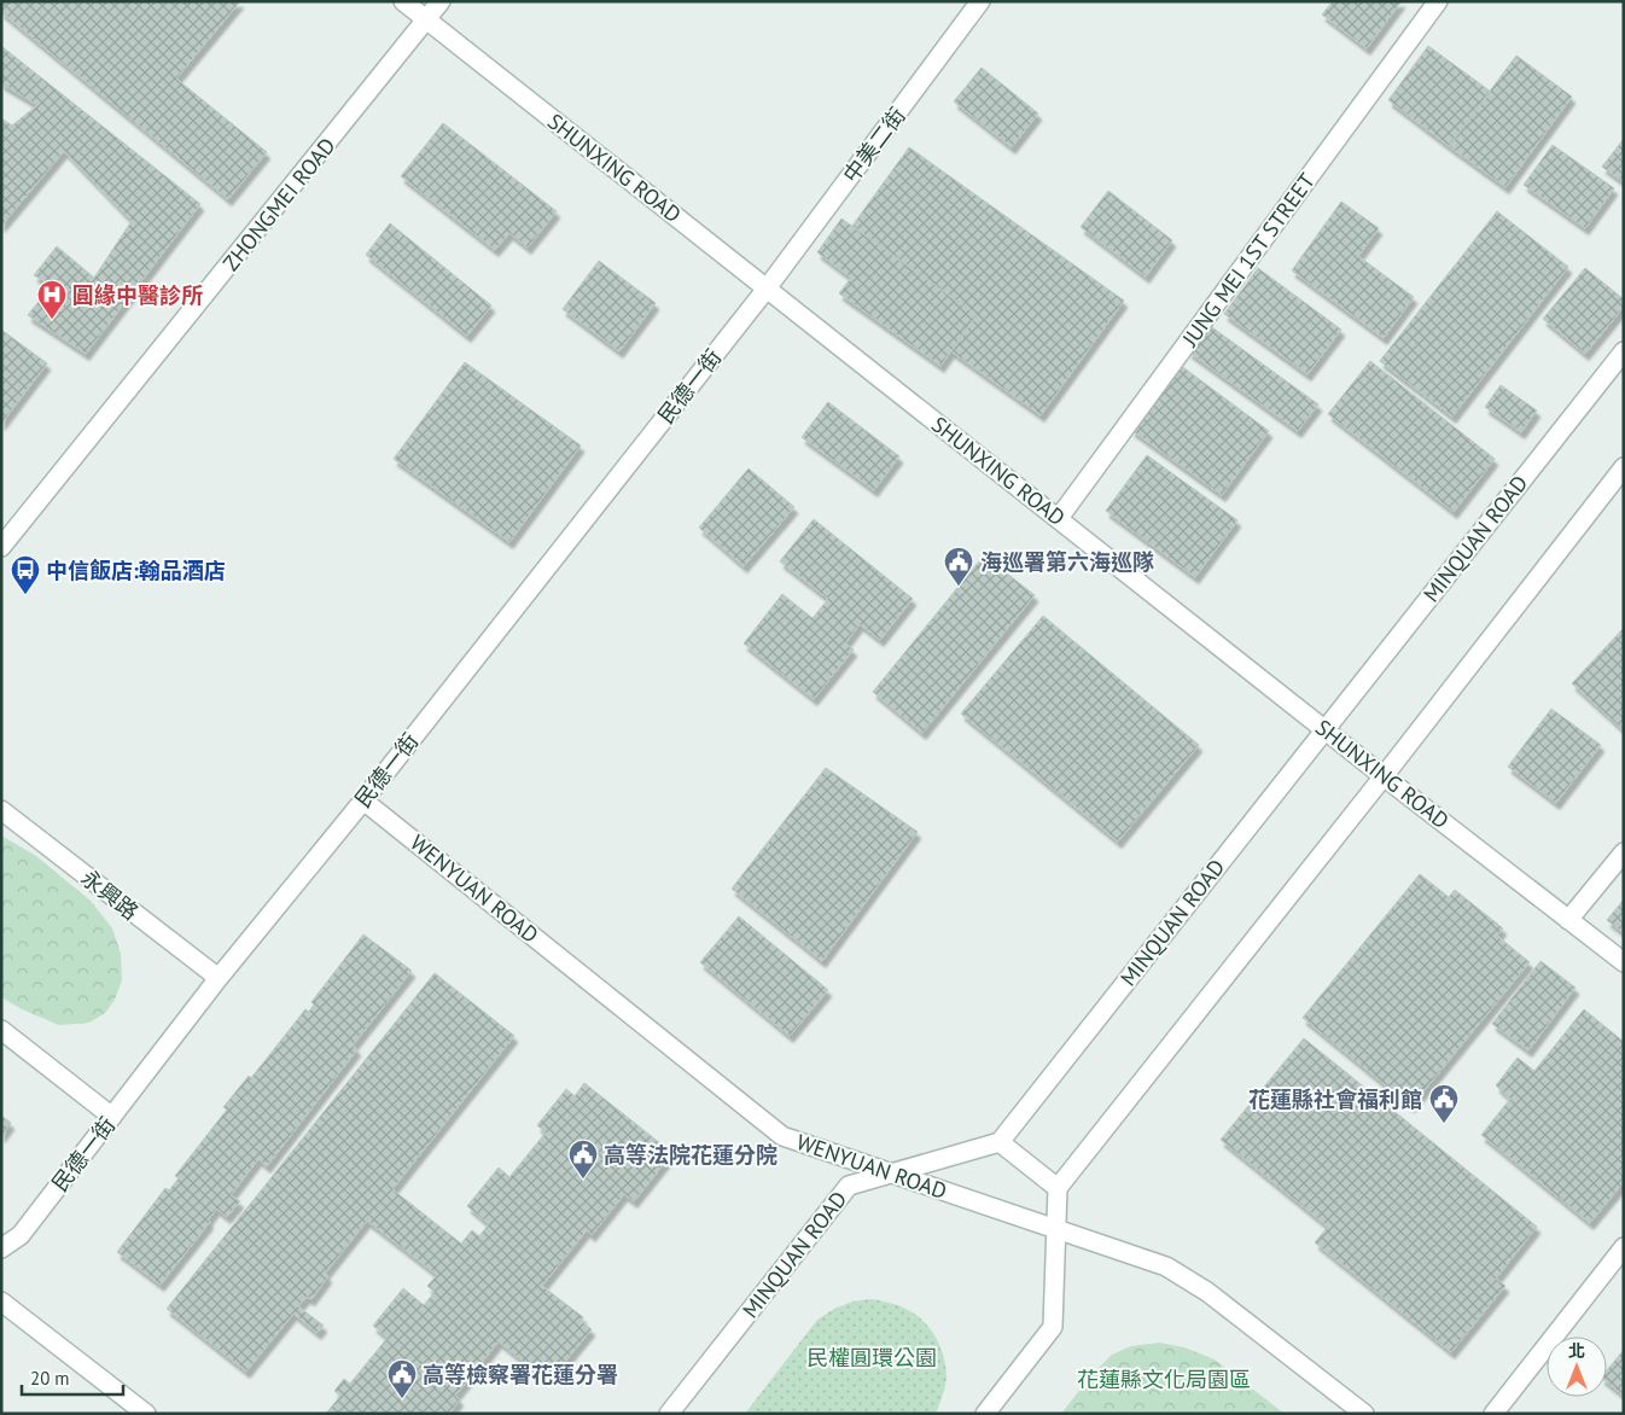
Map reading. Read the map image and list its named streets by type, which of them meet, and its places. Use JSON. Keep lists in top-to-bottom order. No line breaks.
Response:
{"streets":{"street":["中美二街","SHUNXING ROAD","ZHONGMEI ROAD","JUNG MEI 1ST STREET","民德一街","MINQUAN ROAD","WENYUAN ROAD","永興路"]},"crossings":[["中美二街","SHUNXING ROAD"],["中美二街","民德一街"],["SHUNXING ROAD","ZHONGMEI ROAD"],["SHUNXING ROAD","JUNG MEI 1ST STREET"],["SHUNXING ROAD","民德一街"],["SHUNXING ROAD","MINQUAN ROAD"],["民德一街","WENYUAN ROAD"],["民德一街","永興路"],["MINQUAN ROAD","WENYUAN ROAD"]],"parks":["民權圓環公園","花蓮縣文化局園區"],"places":{"hospital":["圓緣中醫診所"],"public building":["海巡署第六海巡隊","花蓮縣社會福利館","高等法院花蓮分院","高等檢察署花蓮分署"],"bus stop":["中信飯店:翰品酒店"]},"scale_bar":"20 m","north":"top"}
